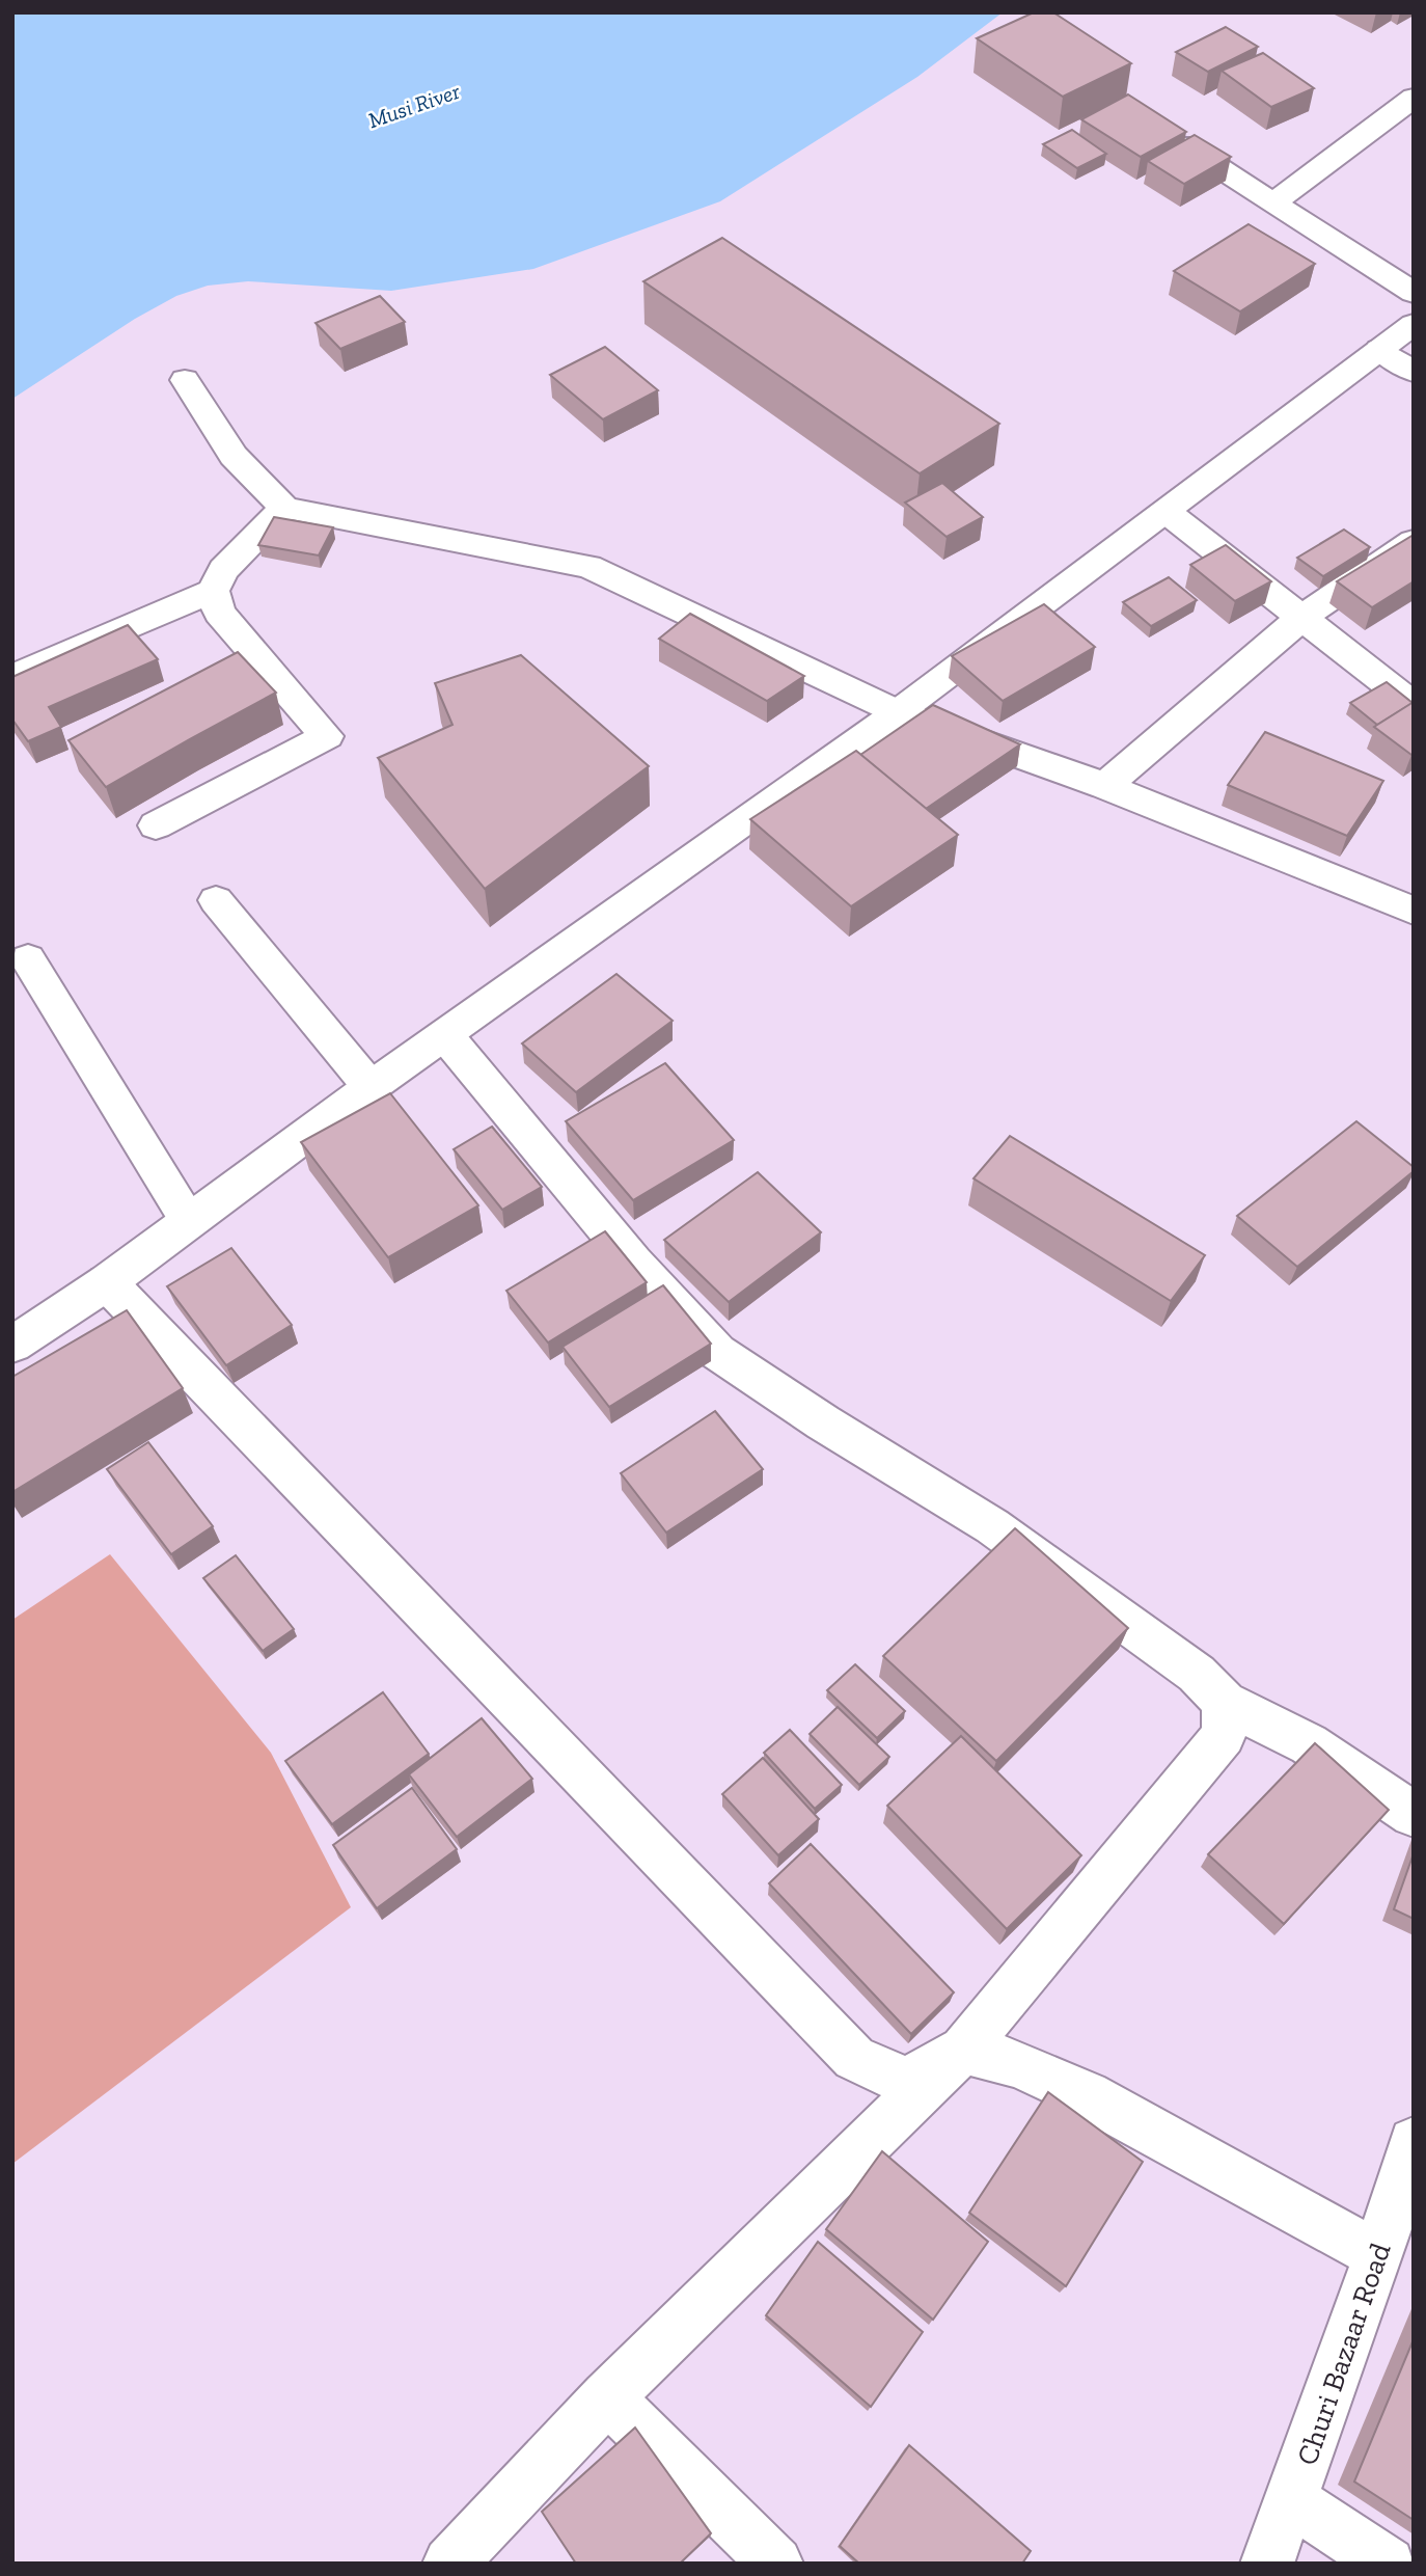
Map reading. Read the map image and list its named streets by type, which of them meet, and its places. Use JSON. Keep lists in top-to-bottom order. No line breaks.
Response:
{"streets":{"street":["Churi Bazaar Road"]},"water":["Musi River"]}
